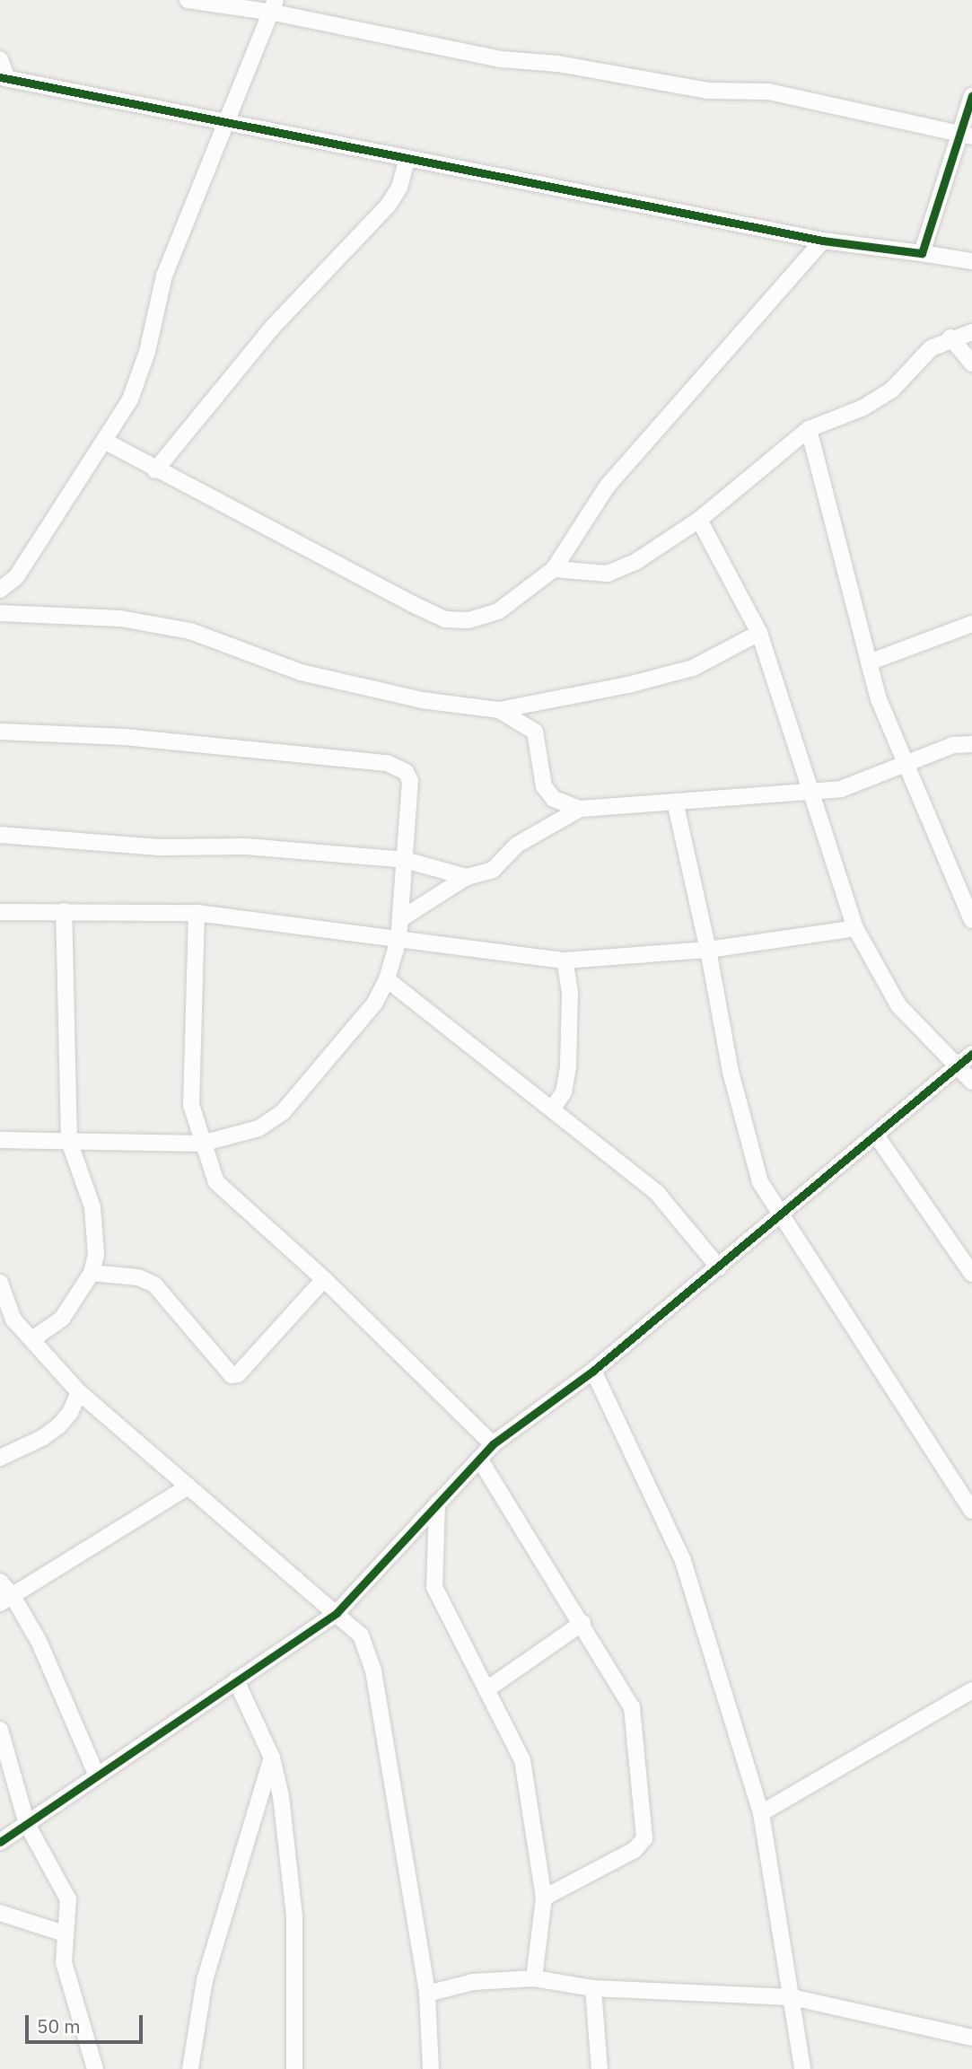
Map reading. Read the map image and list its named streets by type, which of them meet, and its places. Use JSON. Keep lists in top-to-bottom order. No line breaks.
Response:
{"scale_bar":"50 m"}
